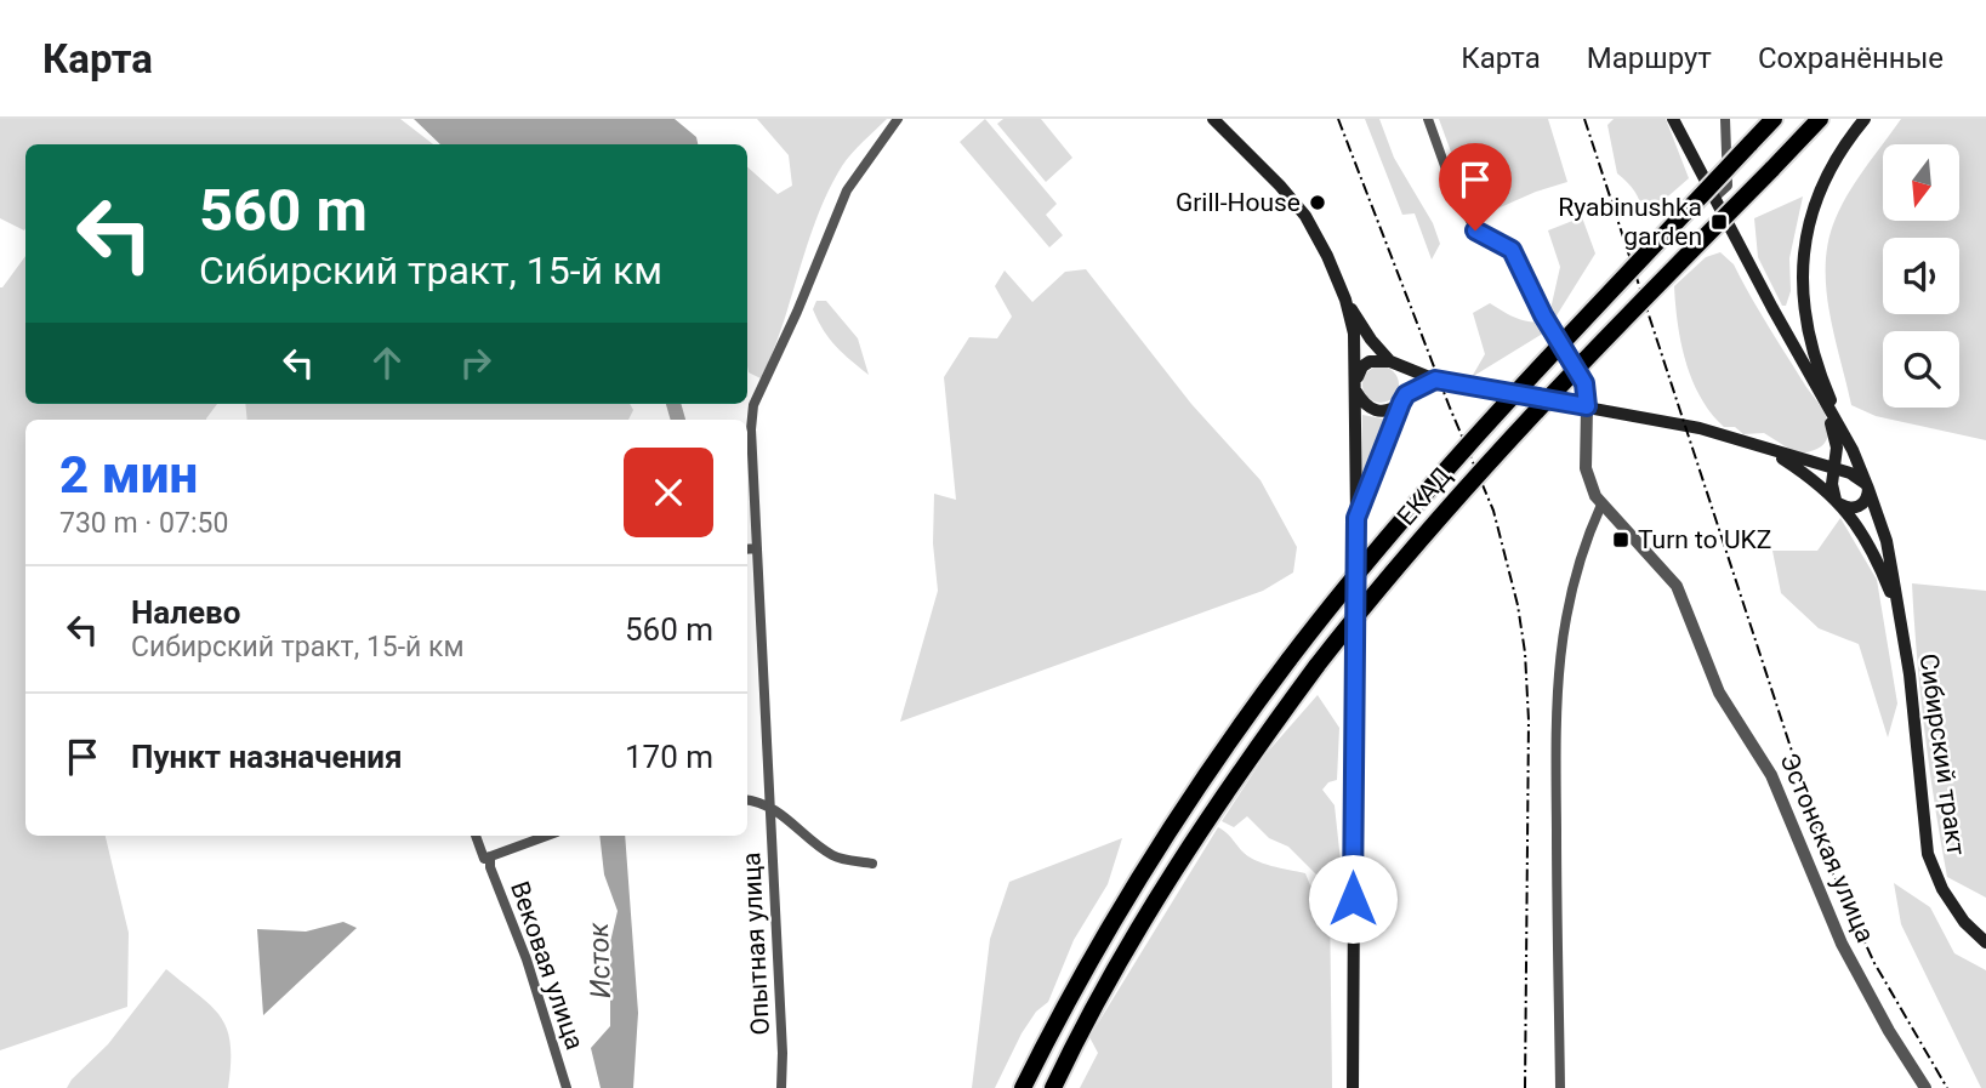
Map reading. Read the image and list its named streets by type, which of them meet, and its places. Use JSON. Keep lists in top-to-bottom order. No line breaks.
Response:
{"streets":{"highway":["ЕКАД"],"main road":["Сибирский тракт"],"street":["Эстонская улица","Опытная улица","Вековая улица"]},"water":["Исток"],"places":{"other":["Grill-House"],"transit":["Ryabinushka garden","Turn to UKZ"]},"north":"bottom","page":{"header":"Карта","nav":["Карта","Маршрут","Сохранённые"],"turn":["560 m","Сибирский тракт, 15-й км"],"heading":["2 мин","730 m · 07:50"],"list":[{"name":"Налево","note":"Сибирский тракт, 15-й км","value":"560 m"},{"name":"Пункт назначения","value":"170 m"}]}}
